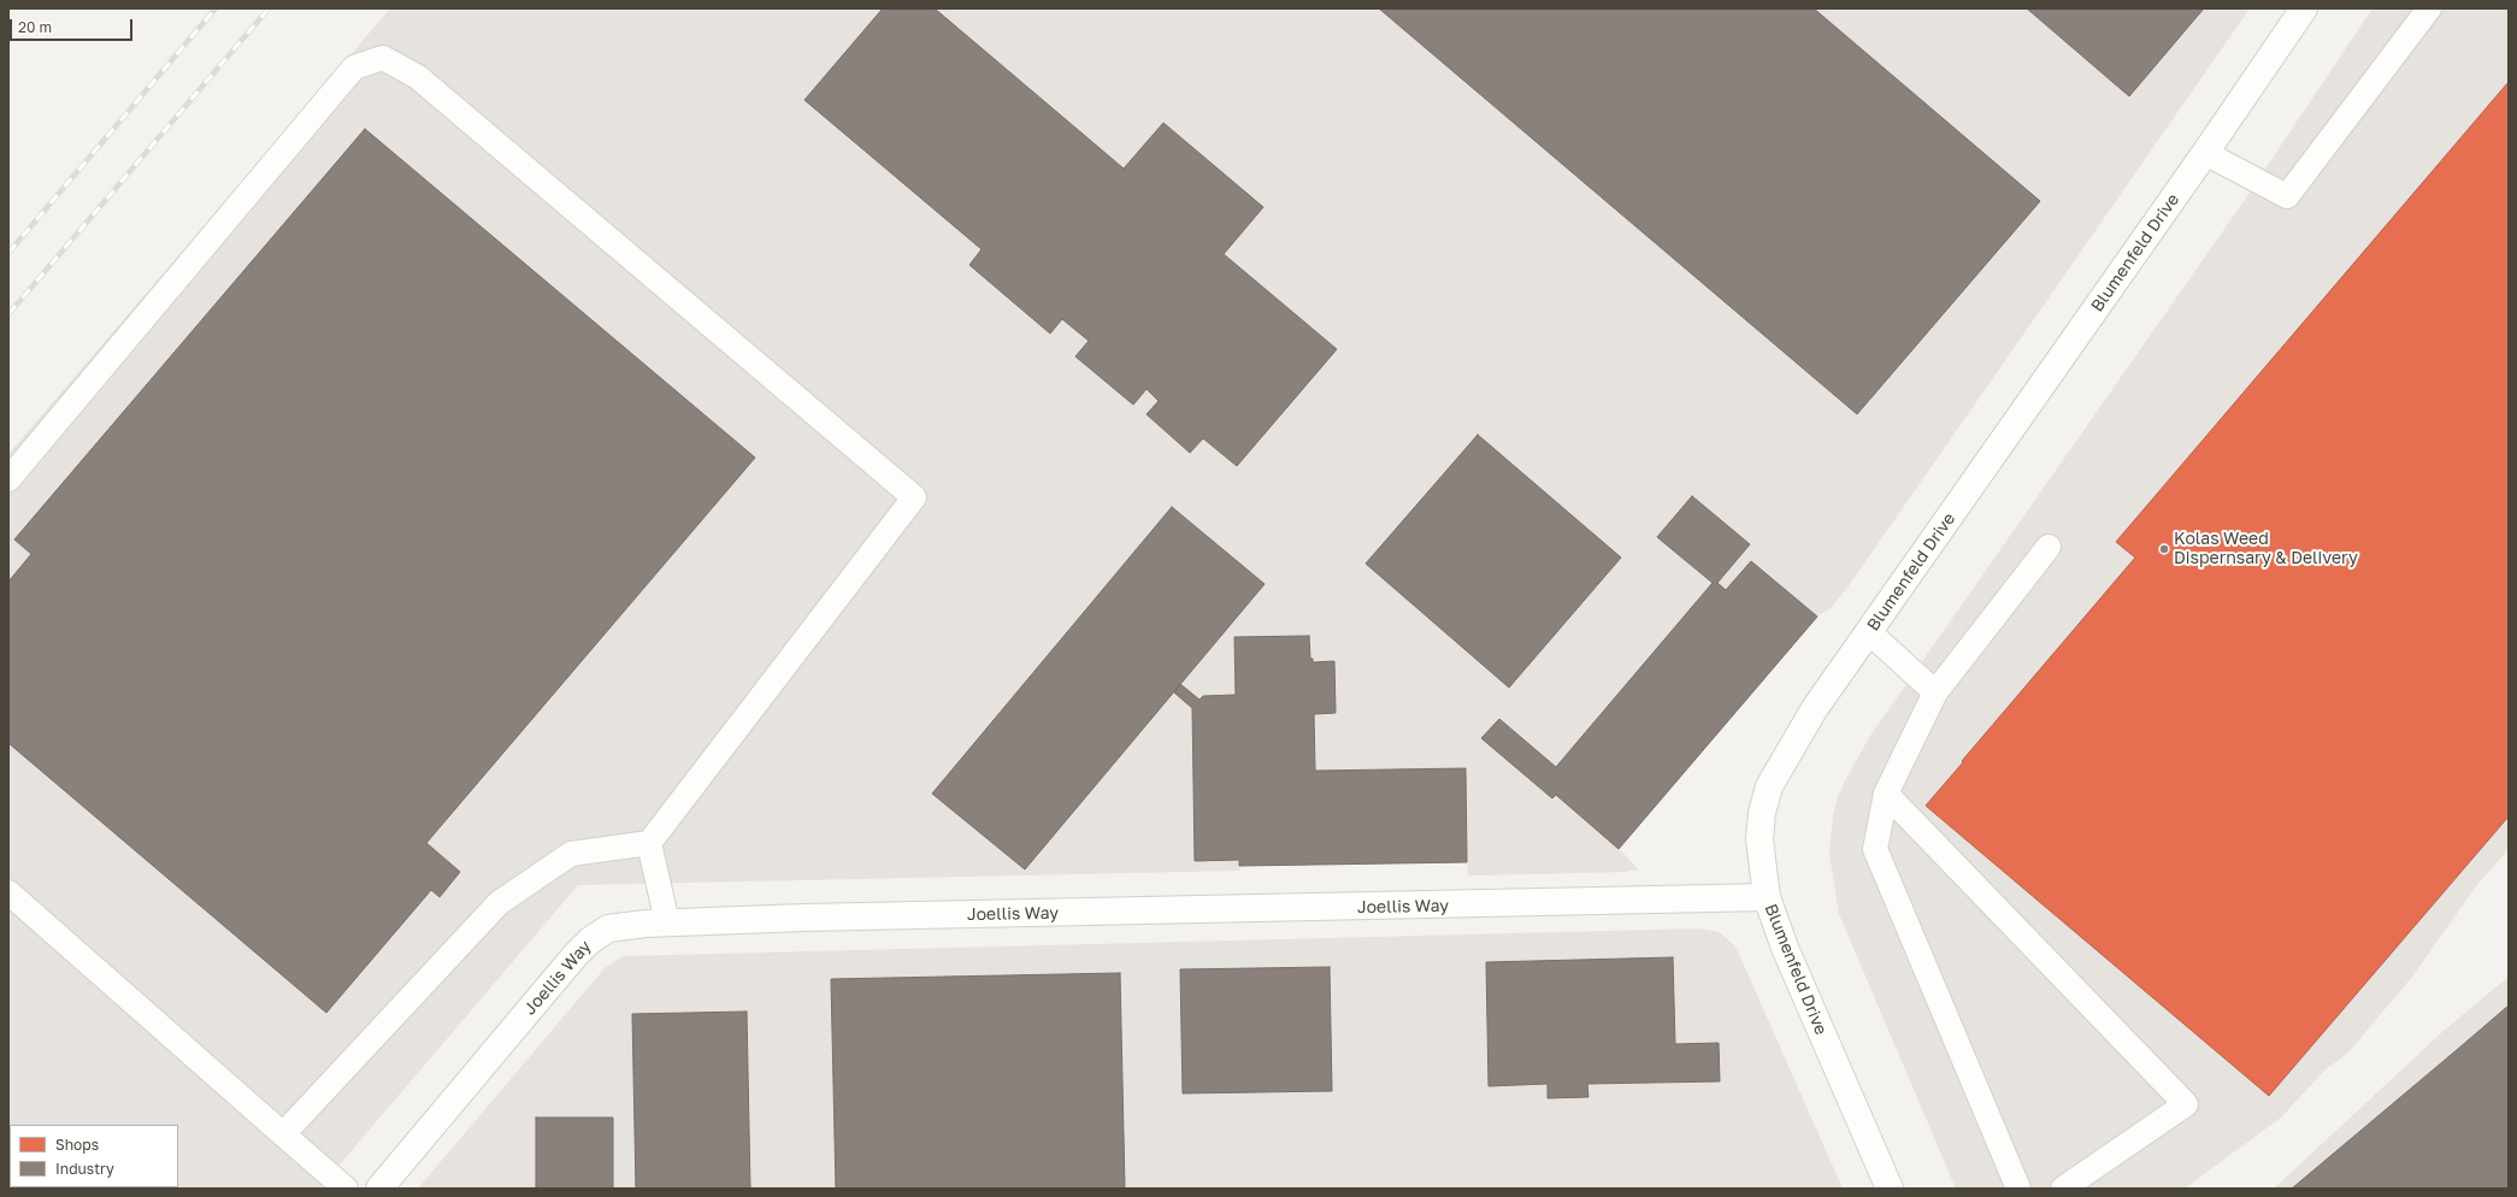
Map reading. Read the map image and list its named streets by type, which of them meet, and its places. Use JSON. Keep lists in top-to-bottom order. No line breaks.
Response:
{"streets":{"street":["Blumenfeld Drive","Joellis Way"]},"crossings":[["Blumenfeld Drive","Joellis Way"]],"places":["Kolas Weed Dispernsary & Delivery"],"legend":["Shops","Industry"],"scale_bar":"20 m"}
